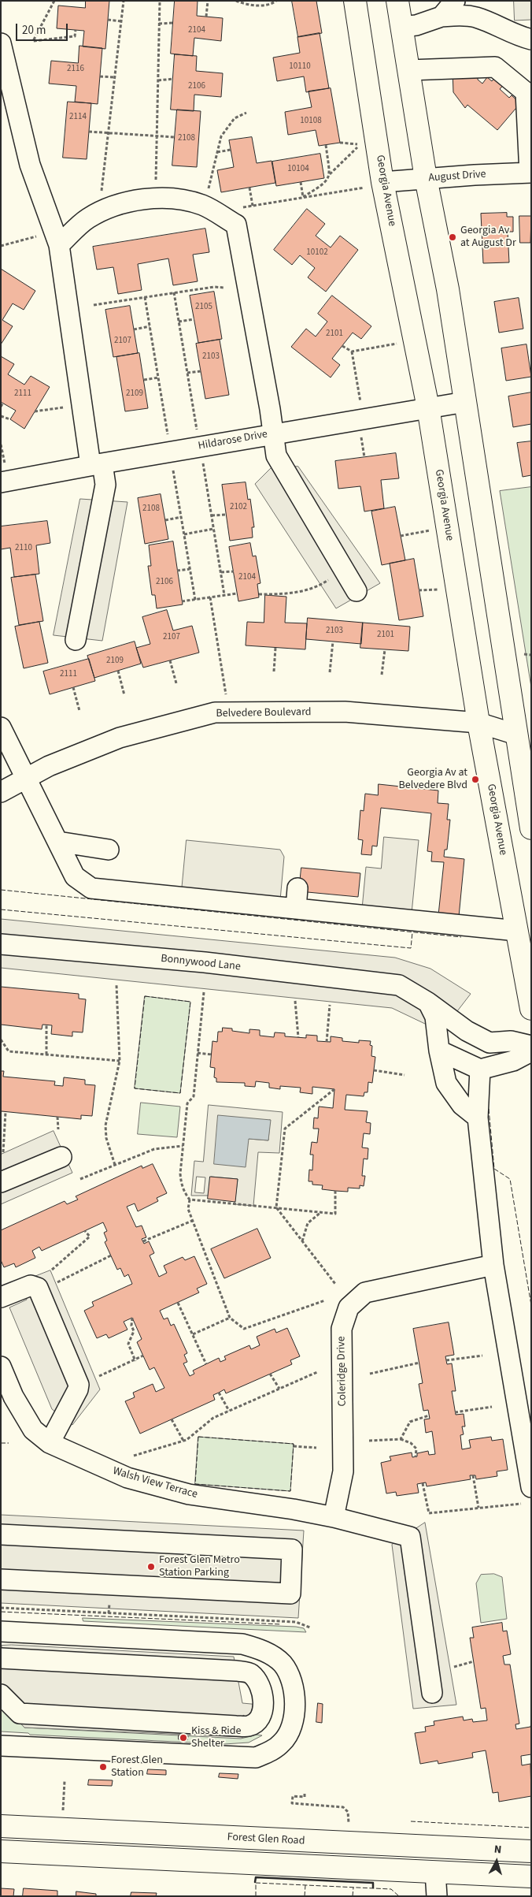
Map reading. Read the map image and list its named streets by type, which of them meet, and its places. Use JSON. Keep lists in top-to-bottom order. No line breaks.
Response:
{"streets":{"main road":["Georgia Avenue","Forest Glen Road"],"street":["August Drive","Hildarose Drive","Belvedere Boulevard","Bonnywood Lane","Coleridge Drive","Walsh View Terrace"]},"crossings":[["August Drive","Georgia Avenue"],["Georgia Avenue","Hildarose Drive"],["Georgia Avenue","Belvedere Boulevard"],["Coleridge Drive","Walsh View Terrace"]],"places":["Georgia Av at August Dr","Georgia Av at Belvedere Blvd","Forest Glen Metro Station Parking","Kiss & Ride Shelter","Forest Glen Station"],"house_numbers":["2104","10110","2116","2106","2114","10108","2108","10104","10102","2105","2101","2107","2103","2111","2109","2102","2108","2110","2104","2106","2103","2101","2107","2109","2111"],"scale_bar":"20 m","north":"top"}
